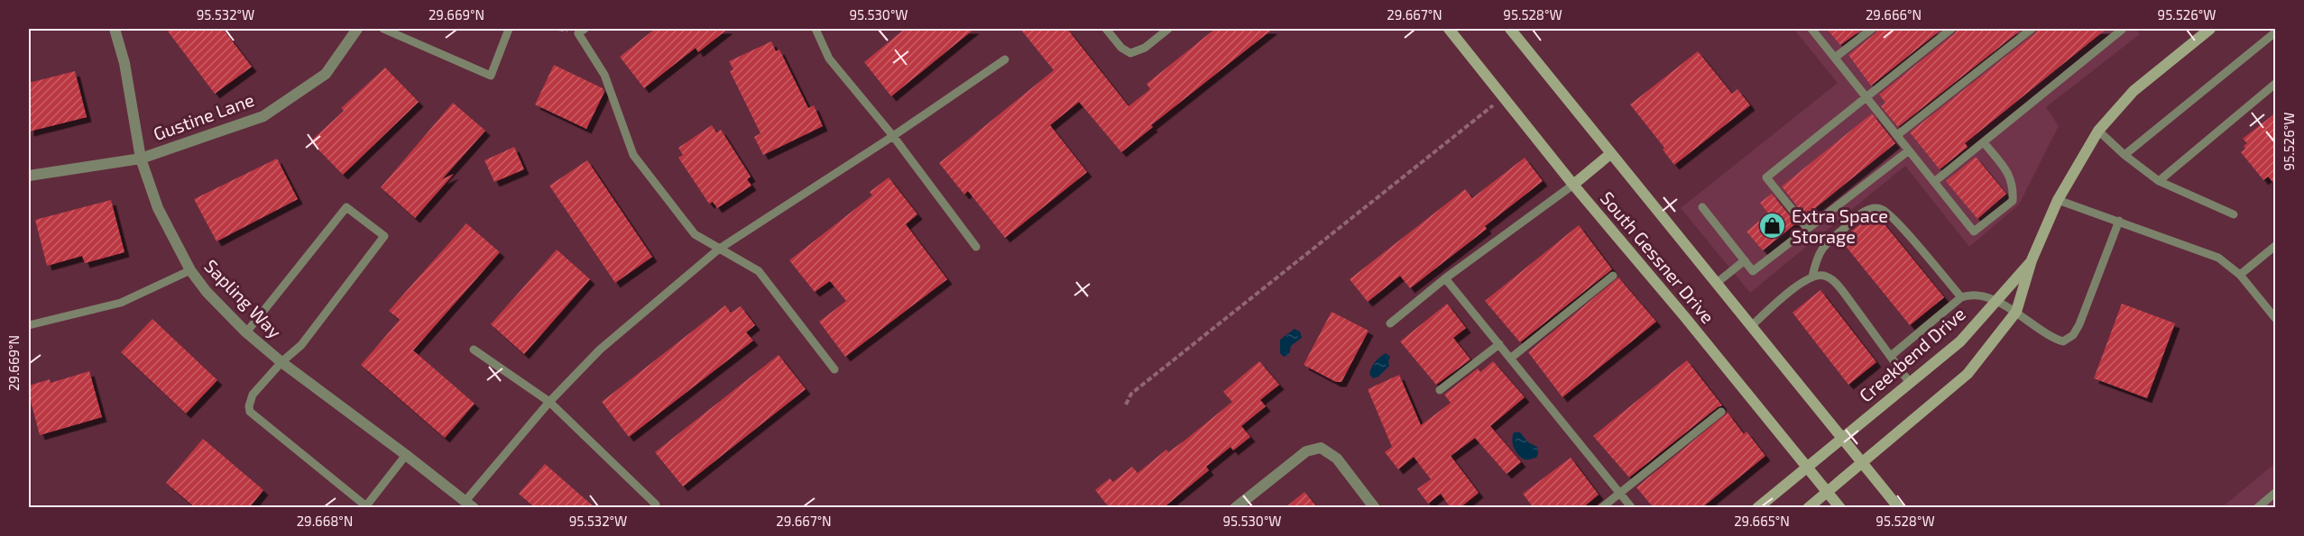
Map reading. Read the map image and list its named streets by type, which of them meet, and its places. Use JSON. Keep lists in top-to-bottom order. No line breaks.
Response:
{"streets":{"main road":["South Gessner Drive","Creekbend Drive"],"street":["Gustine Lane","Sapling Way"]},"crossings":[["Gustine Lane","Sapling Way"],["South Gessner Drive","Creekbend Drive"]],"places":{"shop":["Extra Space Storage"]},"coordinates":["95.532°W","29.669°N","95.530°W","29.667°N","95.528°W","29.666°N","95.526°W","29.668°N","29.665°N"]}
